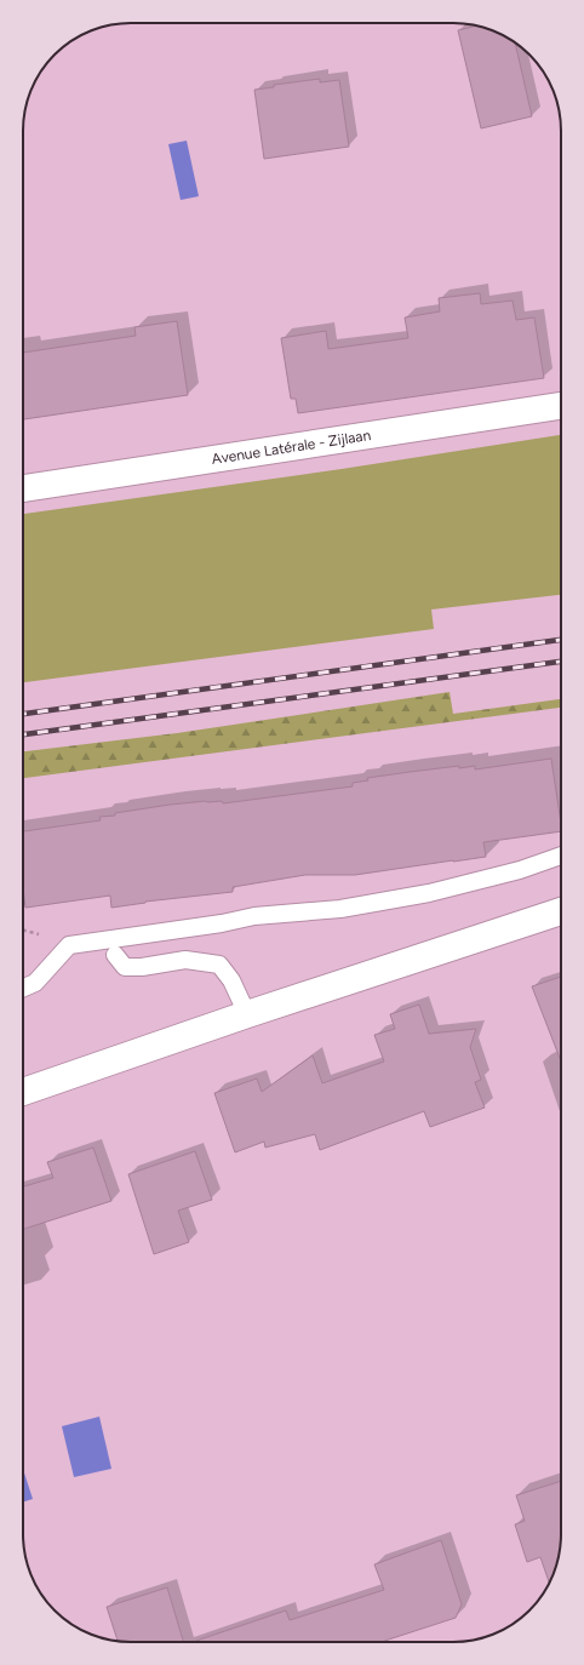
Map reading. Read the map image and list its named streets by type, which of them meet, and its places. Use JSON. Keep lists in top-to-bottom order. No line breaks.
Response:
{"streets":{"main road":["Avenue Latérale - Zijlaan"]}}
